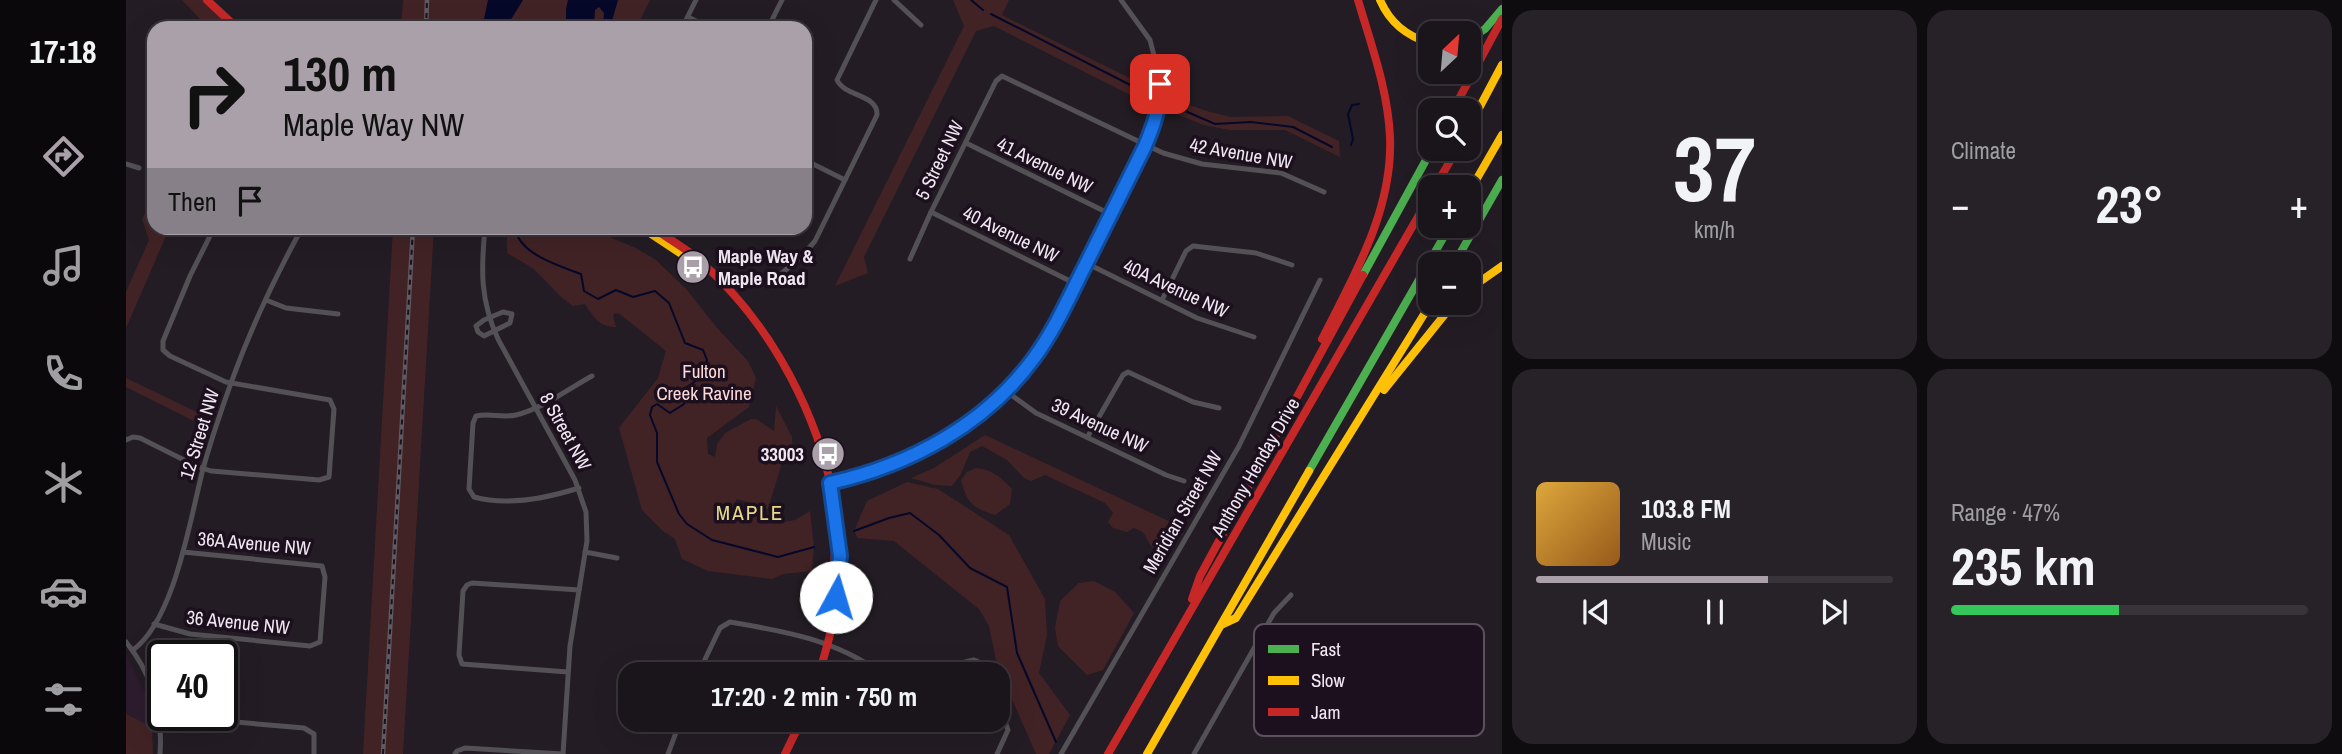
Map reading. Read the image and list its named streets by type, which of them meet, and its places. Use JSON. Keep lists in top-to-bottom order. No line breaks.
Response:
{"streets":{"main road":["Anthony Henday Drive"],"street":["42 Avenue NW","5 Street NW","41 Avenue NW","40 Avenue NW","40A Avenue NW","39 Avenue NW","8 Street NW","12 Street NW","Meridian Street NW","36A Avenue NW","36 Avenue NW"]},"crossings":[["42 Avenue NW","5 Street NW"],["5 Street NW","41 Avenue NW"],["5 Street NW","40 Avenue NW"],["12 Street NW","36A Avenue NW"],["12 Street NW","36 Avenue NW"],["36A Avenue NW","36 Avenue NW"]],"districts":["MAPLE"],"parks":["Fulton Creek Ravine"],"places":{"bus stop":["Maple Way & Maple Road","33003"]},"legend":["Fast","Slow","Jam"],"north":"top right","page":{"tabs":"17:18","tile":[["37","km/h"],"Climate",["Range · 47%","235 km"]],"map_buttons":["+","−"],"turn":["130 m","Maple Way NW"],"then":"Then","heat":["−","23°","+"],"song":["103.8 FM","Music"],"limit":"40","trip":"17:20 · 2 min · 750 m"}}
